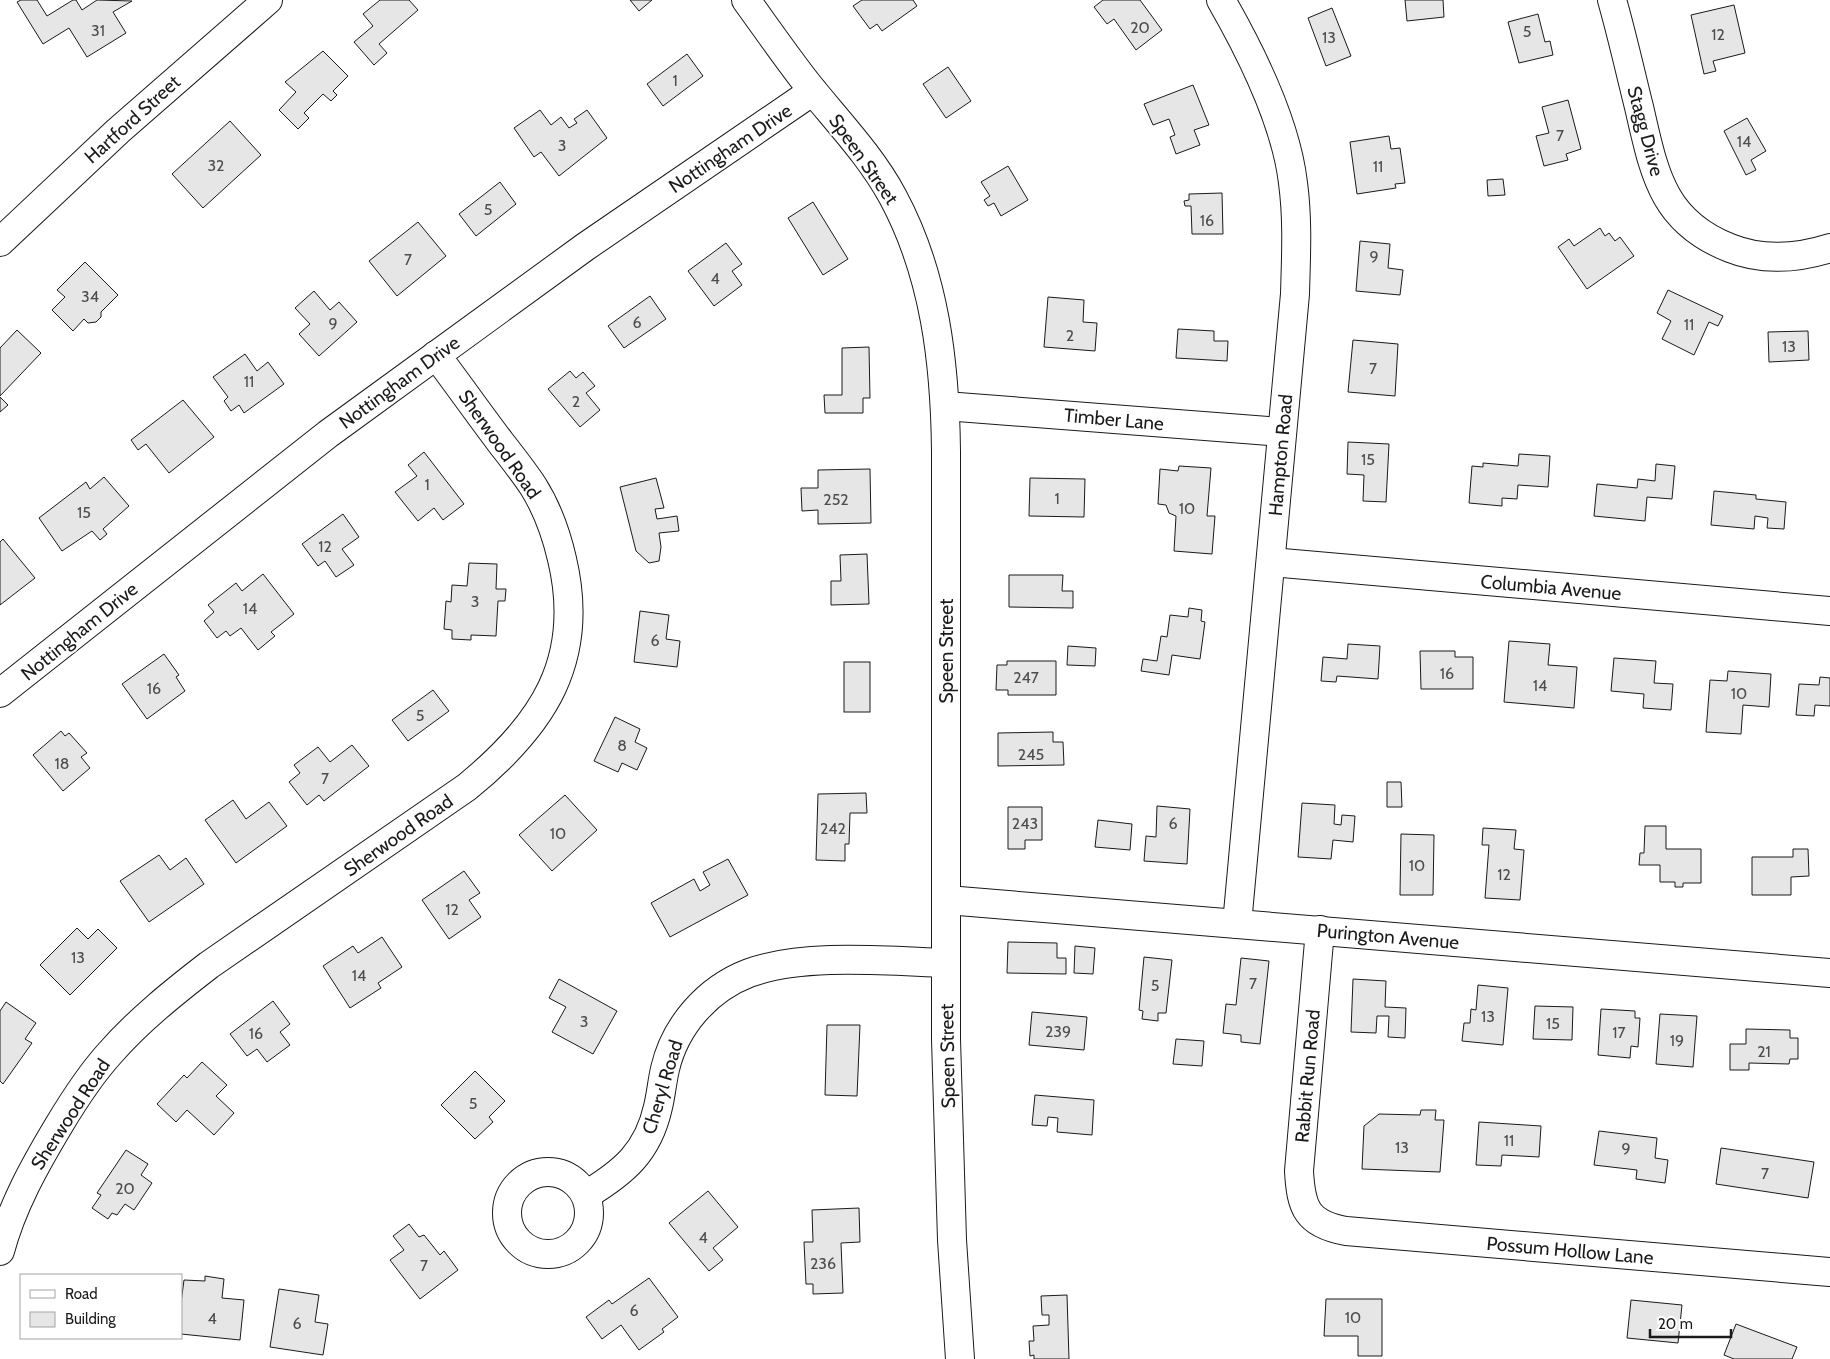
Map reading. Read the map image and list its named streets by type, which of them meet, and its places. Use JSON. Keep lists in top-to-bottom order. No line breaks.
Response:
{"streets":{"street":["Hartford Street","Stagg Drive","Nottingham Drive","Speen Street","Timber Lane","Sherwood Road","Hampton Road","Columbia Avenue","Purington Avenue","Rabbit Run Road","Cheryl Road","Possum Hollow Lane"]},"crossings":[["Nottingham Drive","Speen Street"],["Nottingham Drive","Sherwood Road"],["Speen Street","Timber Lane"],["Speen Street","Purington Avenue"],["Speen Street","Cheryl Road"],["Timber Lane","Hampton Road"],["Hampton Road","Columbia Avenue"],["Hampton Road","Purington Avenue"],["Purington Avenue","Rabbit Run Road"],["Rabbit Run Road","Possum Hollow Lane"]],"house_numbers":["20","31","5","12","13","1","7","14","3","32","11","5","16","9","7","4","34","6","9","11","2","13","7","11","2","15","1","1","252","10","15","12","3","14","6","16","247","14","16","10","5","8","245","18","7","243","6","242","10","10","12","12","13","14","7","5","13","3","15","239","17","16","19","21","5","11","13","9","7","20","4","236","7","6","10","4","6"],"legend":["Road","Building"],"scale_bar":"20 m"}
